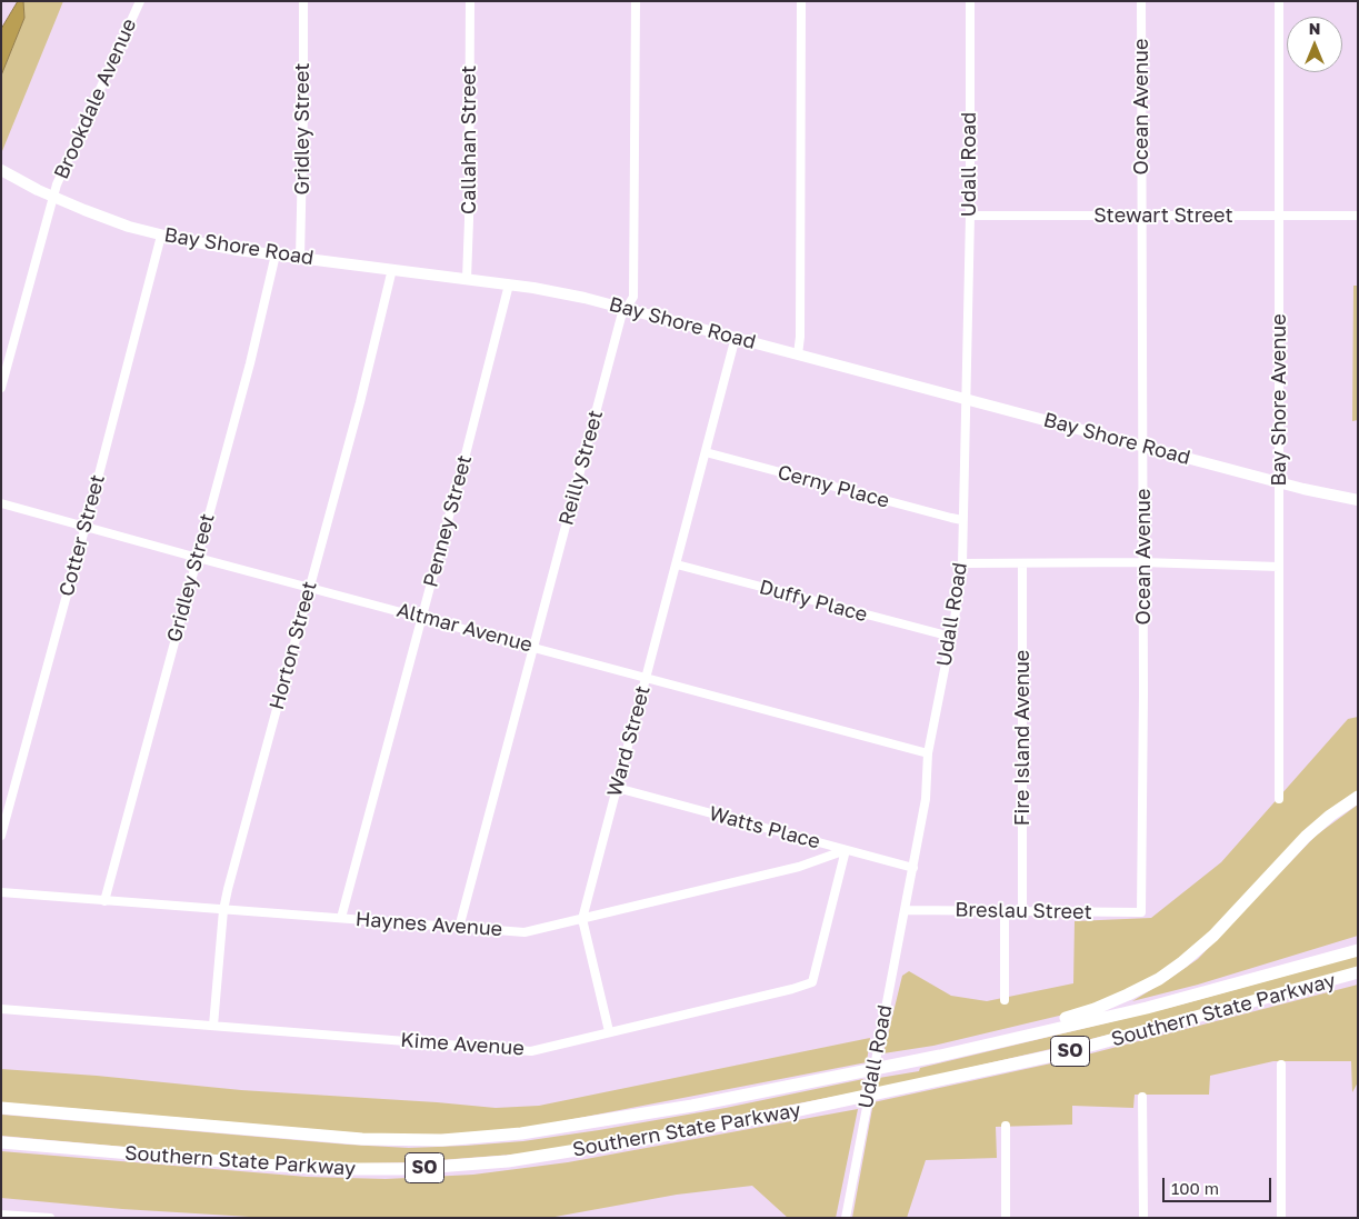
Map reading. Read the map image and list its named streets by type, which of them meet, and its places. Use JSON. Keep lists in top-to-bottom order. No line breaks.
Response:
{"streets":{"highway":["Southern State Parkway","SO"],"main road":["Bay Shore Road"],"street":["Brookdale Avenue","Ocean Avenue","Gridley Street","Callahan Street","Udall Road","Stewart Street","Bay Shore Avenue","Reilly Street","Cerny Place","Penney Street","Cotter Street","Duffy Place","Altmar Avenue","Horton Street","Fire Island Avenue","Ward Street","Watts Place","Breslau Street","Haynes Avenue","Kime Avenue"]},"crossings":[["Brookdale Avenue","Bay Shore Road"],["Ocean Avenue","Stewart Street"],["Ocean Avenue","Bay Shore Road"],["Ocean Avenue","Breslau Street"],["Gridley Street","Bay Shore Road"],["Gridley Street","Altmar Avenue"],["Gridley Street","Haynes Avenue"],["Callahan Street","Bay Shore Road"],["Udall Road","Stewart Street"],["Udall Road","Bay Shore Road"],["Udall Road","Cerny Place"],["Udall Road","Duffy Place"],["Udall Road","Altmar Avenue"],["Udall Road","Watts Place"],["Udall Road","Breslau Street"],["Stewart Street","Bay Shore Avenue"],["Bay Shore Road","Bay Shore Avenue"],["Bay Shore Road","Reilly Street"],["Bay Shore Road","Penney Street"],["Bay Shore Road","Cotter Street"],["Bay Shore Road","Horton Street"],["Bay Shore Road","Ward Street"],["Reilly Street","Altmar Avenue"],["Reilly Street","Haynes Avenue"],["Cerny Place","Ward Street"],["Penney Street","Altmar Avenue"],["Penney Street","Haynes Avenue"],["Cotter Street","Altmar Avenue"],["Duffy Place","Ward Street"],["Altmar Avenue","Horton Street"],["Altmar Avenue","Ward Street"],["Horton Street","Haynes Avenue"],["Horton Street","Kime Avenue"],["Fire Island Avenue","Breslau Street"],["Ward Street","Watts Place"],["Ward Street","Haynes Avenue"],["Ward Street","Kime Avenue"],["Watts Place","Haynes Avenue"],["Watts Place","Kime Avenue"],["Haynes Avenue","Kime Avenue"]],"scale_bar":"100 m","north":"top"}
